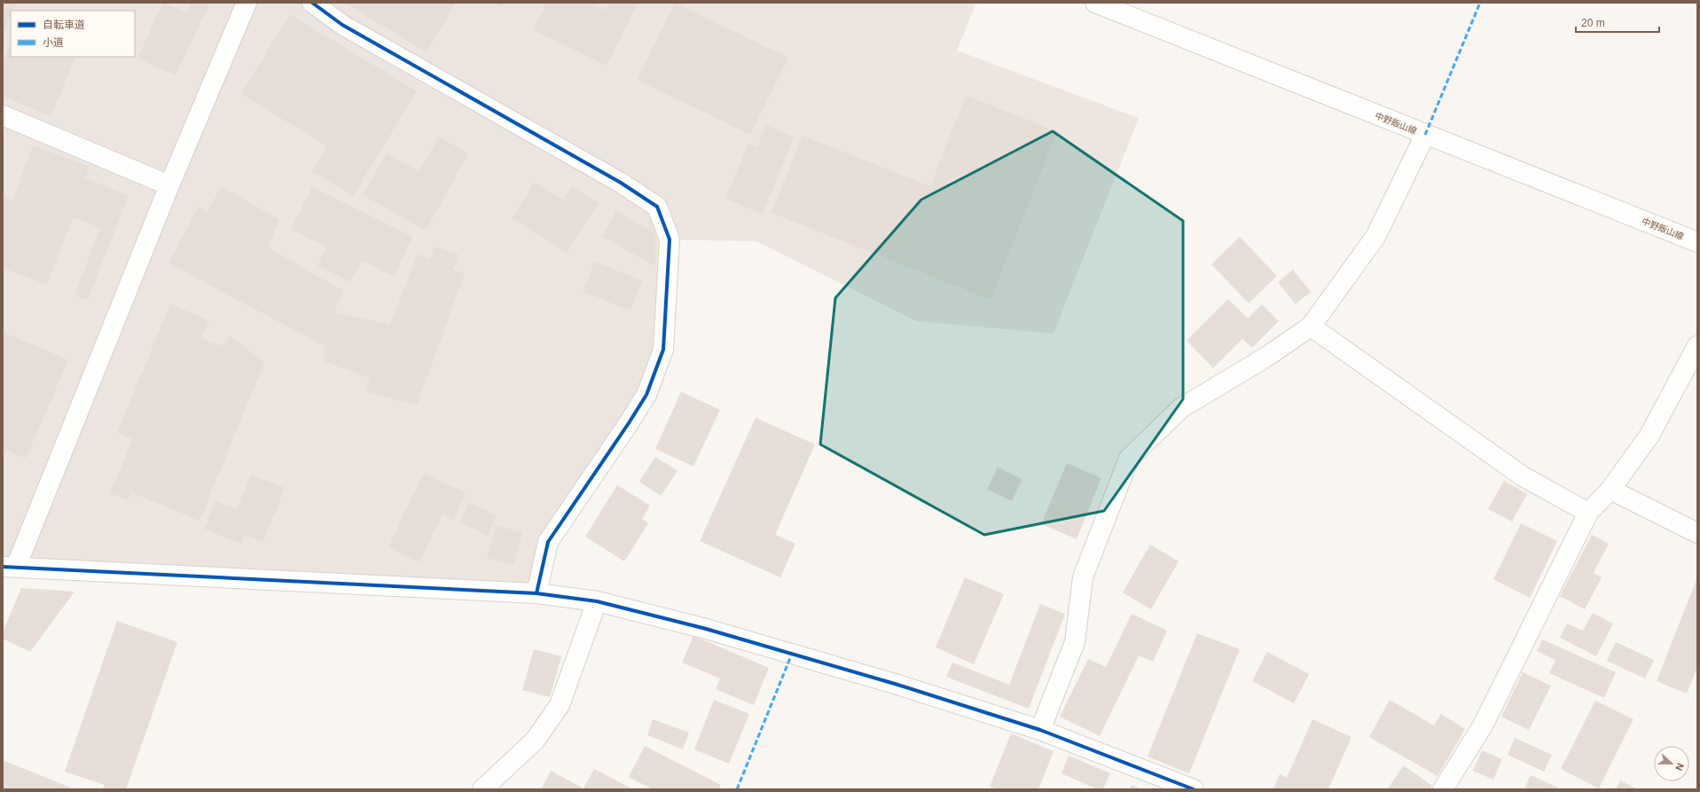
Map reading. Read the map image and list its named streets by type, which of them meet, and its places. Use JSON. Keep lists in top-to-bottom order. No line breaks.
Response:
{"streets":{"street":["中野飯山線"]},"legend":["自転車道","小道"],"scale_bar":"20 m","north":"right"}
